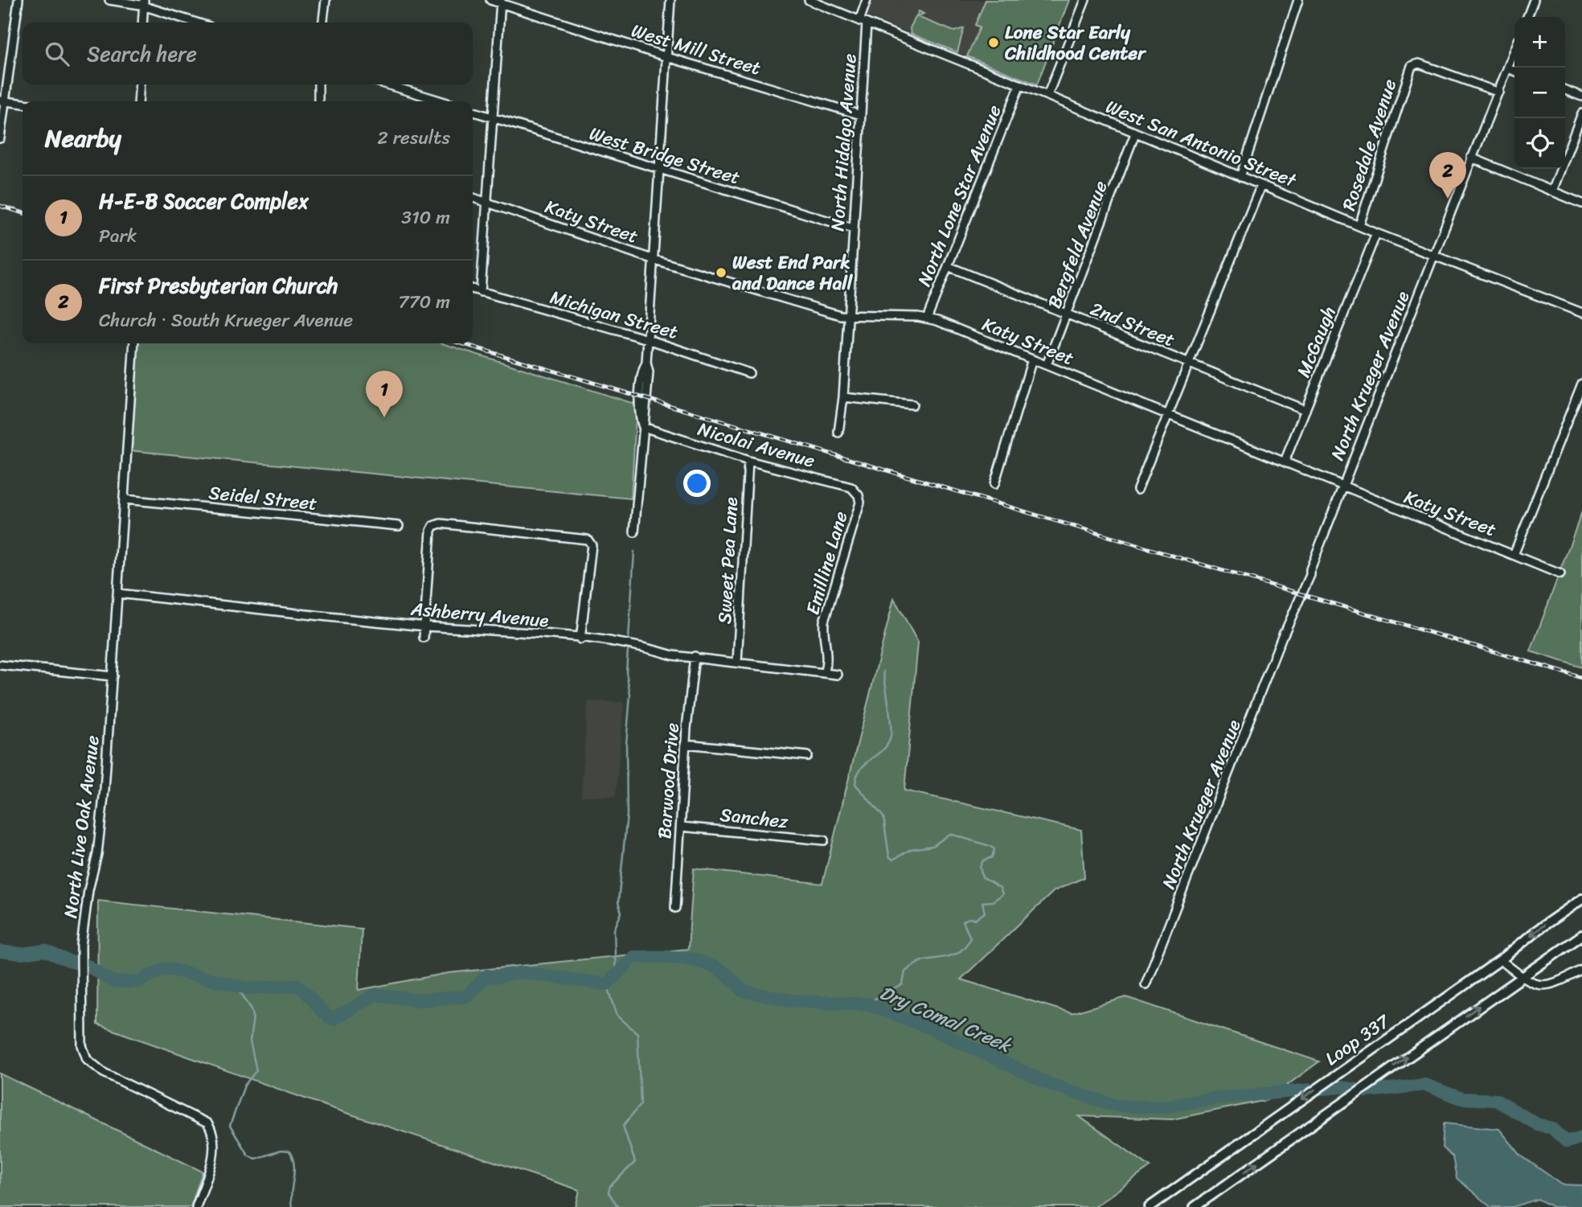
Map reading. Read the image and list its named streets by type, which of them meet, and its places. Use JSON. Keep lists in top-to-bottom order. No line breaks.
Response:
{"streets":{"main road":["Loop 337"],"street":["West Mill Street","North Hidalgo Avenue","West San Antonio Street","Rosedale Avenue","West Bridge Street","North Lone Star Avenue","Katy Street","Bergfeld Avenue","Michigan Street","2nd Street","McGaugh","North Krueger Avenue","Nicolai Avenue","Seidel Street","Sweet Pea Lane","Emilline Lane","Ashberry Avenue","Barwood Drive","Sanchez","North Live Oak Avenue"]},"crossings":[["West Mill Street","North Hidalgo Avenue"],["North Hidalgo Avenue","West San Antonio Street"],["North Hidalgo Avenue","West Bridge Street"],["North Hidalgo Avenue","Katy Street"],["West San Antonio Street","Rosedale Avenue"],["West San Antonio Street","North Lone Star Avenue"],["West San Antonio Street","Bergfeld Avenue"],["West San Antonio Street","McGaugh"],["West San Antonio Street","North Krueger Avenue"],["Rosedale Avenue","North Krueger Avenue"],["North Lone Star Avenue","Katy Street"],["North Lone Star Avenue","2nd Street"],["Katy Street","Bergfeld Avenue"],["Katy Street","McGaugh"],["Katy Street","North Krueger Avenue"],["Bergfeld Avenue","2nd Street"],["2nd Street","McGaugh"],["Nicolai Avenue","Sweet Pea Lane"],["Nicolai Avenue","Emilline Lane"],["Seidel Street","North Live Oak Avenue"],["Sweet Pea Lane","Ashberry Avenue"],["Emilline Lane","Ashberry Avenue"],["Ashberry Avenue","Barwood Drive"],["Ashberry Avenue","North Live Oak Avenue"],["Barwood Drive","Sanchez"]],"water":["Dry Comal Creek"],"places":["Lone Star Early Childhood Center","West End Park and Dance Hall"],"page":{"map_buttons":["+","−"],"search":"Search here","heading":["Nearby","2 results"],"pins":["2","1"],"list":[{"mark":"1","name":"H-E-B Soccer Complex","note":"Park","value":"310 m"},{"mark":"2","name":"First Presbyterian Church","note":"Church · South Krueger Avenue","value":"770 m"}]}}
